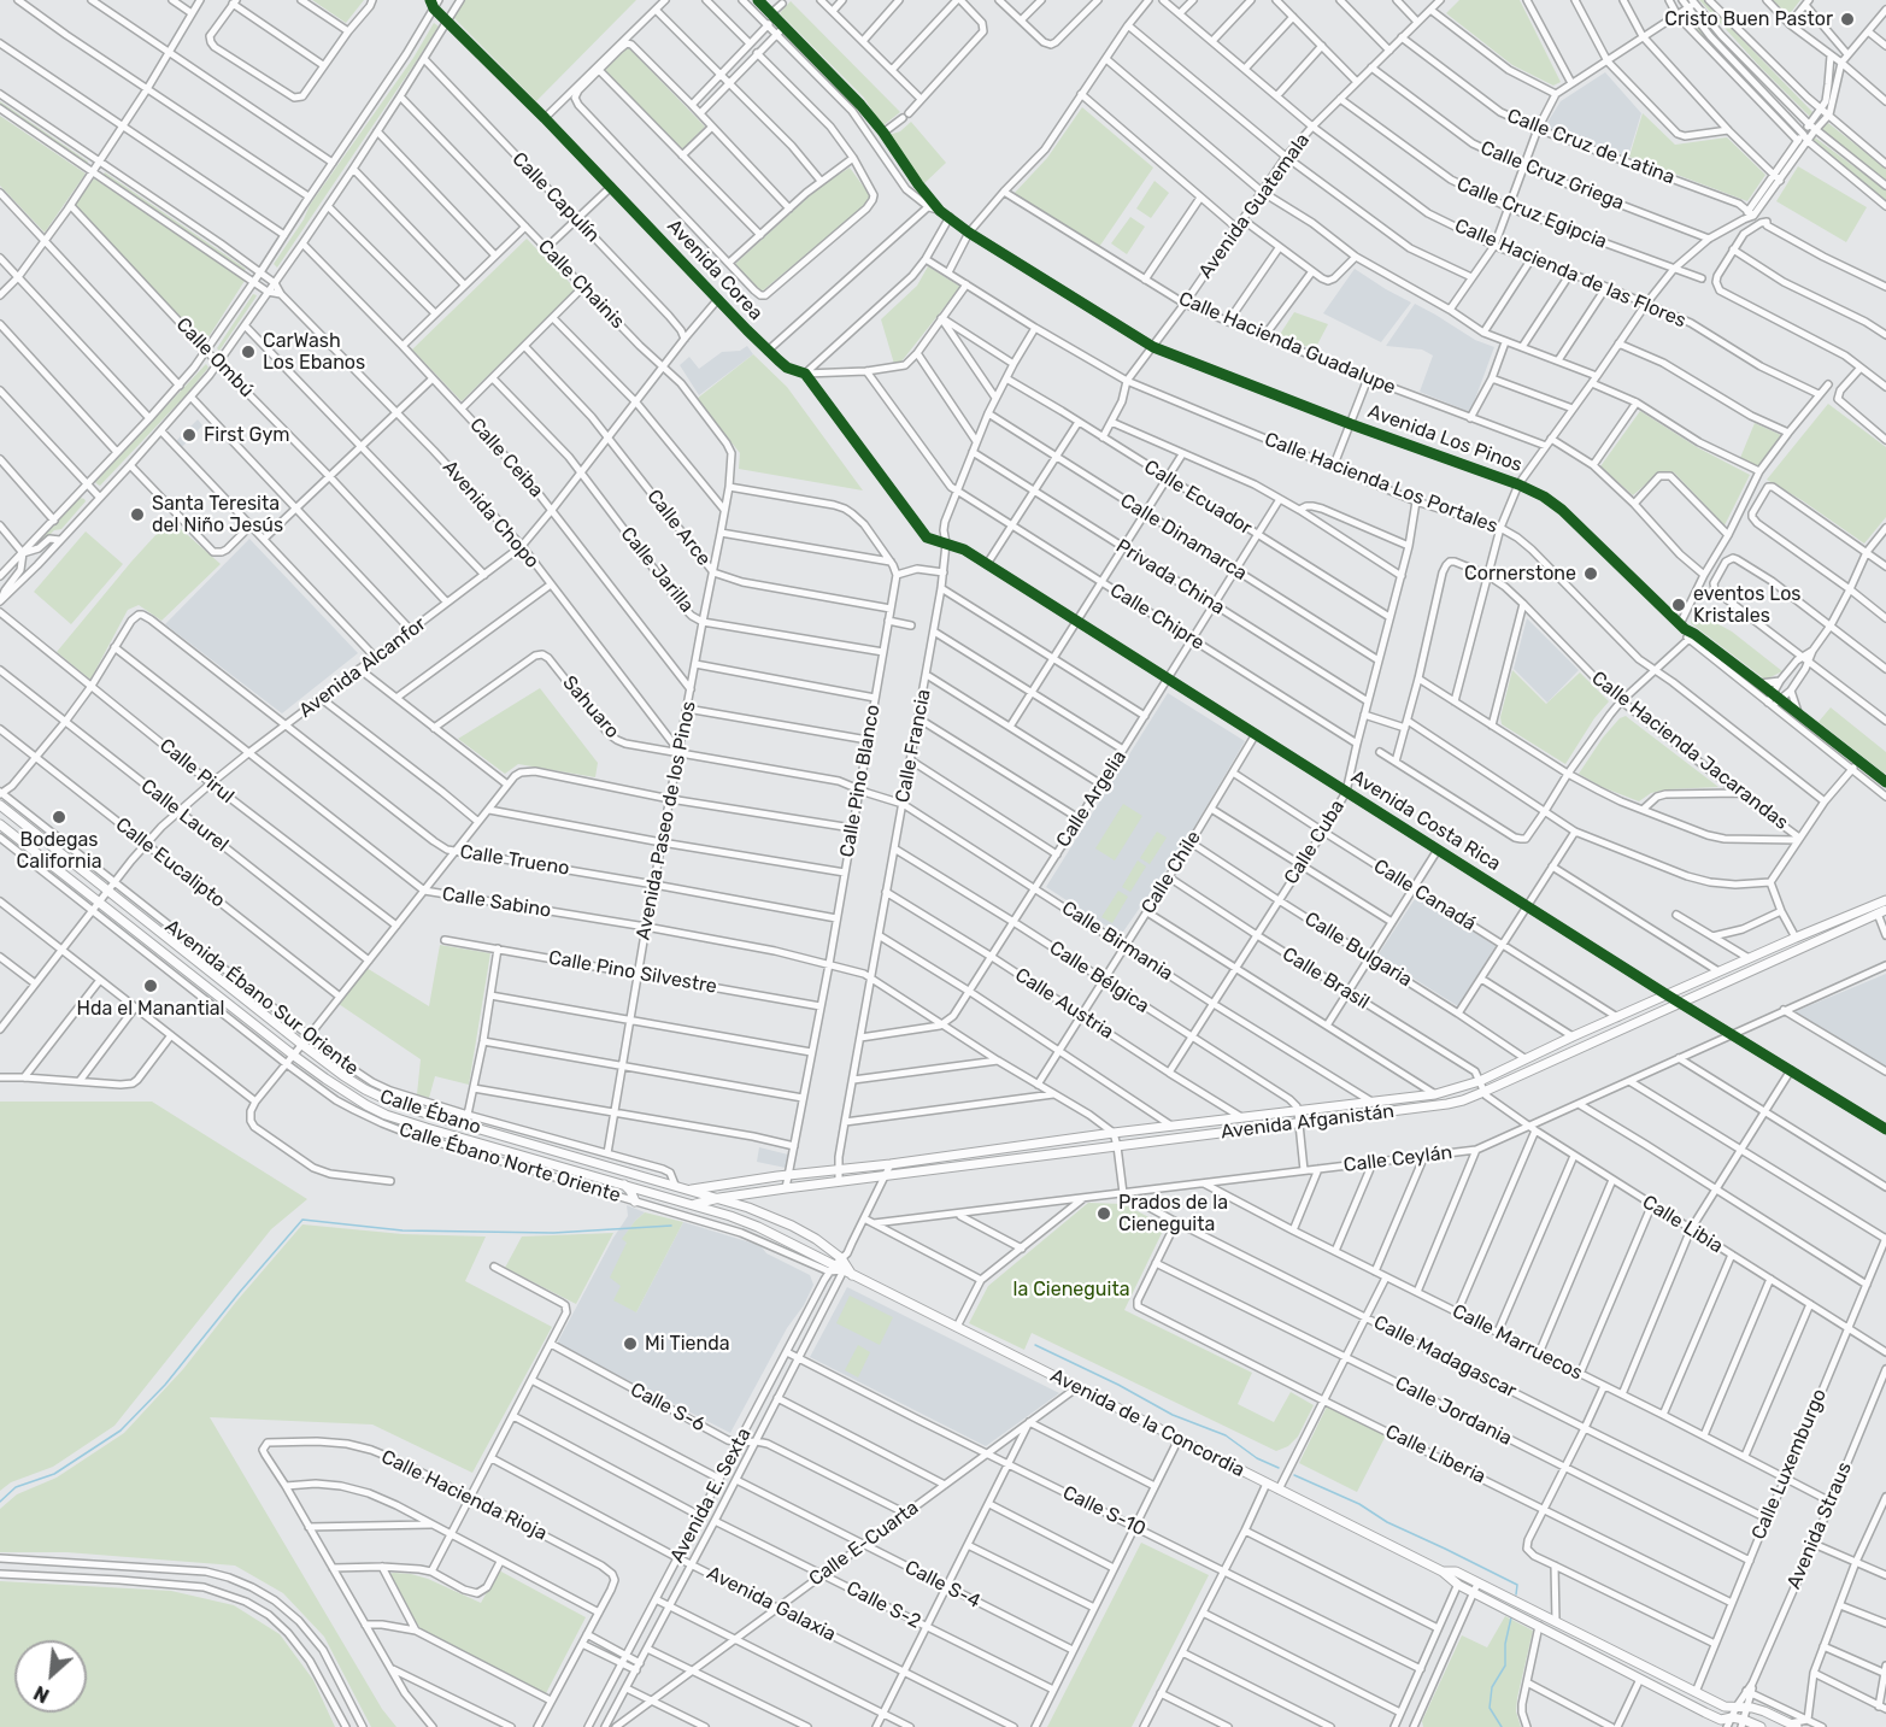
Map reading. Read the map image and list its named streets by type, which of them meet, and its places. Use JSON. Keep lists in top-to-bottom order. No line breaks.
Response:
{"streets":{"main road":["Calle Ébano","Avenida Afganistán","Avenida de la Concordia"],"street":["Calle Cruz de Latina","Calle Cruz Griega","Calle Capulín","Avenida Guatemala","Calle Cruz Egipcia","Avenida Corea","Calle Hacienda de las Flores","Calle Chainis","Calle Hacienda Guadalupe","Calle Ombú","Avenida Los Pinos","Calle Ceiba","Calle Hacienda Los Portales","Calle Ecuador","Avenida Chopo","Calle Arce","Calle Dinamarca","Calle Jarilla","Privada China","Calle Chipre","Avenida Alcanfor","Sahuaro","Calle Francia","Calle Hacienda Jacarandas","Calle Pirul","Calle Pino Blanco","Calle Argelia","Calle Laurel","Avenida Paseo de los Pinos","Avenida Costa Rica","Calle Cuba","Calle Trueno","Calle Eucalipto","Calle Chile","Calle Canadá","Calle Sabino","Calle Birmania","Calle Bulgaria","Calle Pino Silvestre","Calle Bélgica","Calle Brasil","Avenida Ébano Sur Oriente","Calle Austria","Calle Ceylán","Calle Ébano Norte Oriente","Calle Libia","Calle Marruecos","Calle Madagascar","Calle S-6","Calle Jordania","Calle Liberia","Calle Luxemburgo","Calle Hacienda Rioja","Avenida E. Sexta","Calle S-10","Avenida Straus","Calle E-Cuarta","Calle S-4","Avenida Galaxia","Calle S-2"]},"crossings":[["Calle Cruz de Latina","Avenida Guatemala"],["Calle Cruz Griega","Avenida Guatemala"],["Calle Capulín","Avenida Alcanfor"],["Avenida Guatemala","Calle Cruz Egipcia"],["Avenida Guatemala","Calle Hacienda de las Flores"],["Avenida Guatemala","Calle Hacienda Guadalupe"],["Avenida Guatemala","Avenida Los Pinos"],["Avenida Guatemala","Calle Hacienda Los Portales"],["Avenida Guatemala","Calle Ecuador"],["Avenida Corea","Avenida Alcanfor"],["Avenida Corea","Calle Francia"],["Avenida Corea","Avenida Costa Rica"],["Calle Chainis","Avenida Alcanfor"],["Calle Chainis","Avenida Paseo de los Pinos"],["Calle Ombú","Avenida Alcanfor"],["Calle Ceiba","Avenida Alcanfor"],["Calle Ceiba","Avenida Paseo de los Pinos"],["Calle Hacienda Los Portales","Calle Francia"],["Calle Hacienda Los Portales","Calle Cuba"],["Calle Ecuador","Calle Francia"],["Calle Ecuador","Calle Argelia"],["Calle Ecuador","Calle Cuba"],["Avenida Chopo","Avenida Alcanfor"],["Avenida Chopo","Sahuaro"],["Avenida Chopo","Avenida Paseo de los Pinos"],["Calle Arce","Avenida Alcanfor"],["Calle Arce","Calle Pino Blanco"],["Calle Arce","Avenida Paseo de los Pinos"],["Calle Dinamarca","Calle Francia"],["Calle Dinamarca","Calle Argelia"],["Calle Dinamarca","Calle Cuba"],["Calle Jarilla","Avenida Alcanfor"],["Calle Jarilla","Calle Pino Blanco"],["Calle Jarilla","Avenida Paseo de los Pinos"],["Privada China","Calle Francia"],["Privada China","Calle Argelia"],["Privada China","Calle Cuba"],["Calle Chipre","Calle Francia"],["Calle Chipre","Calle Argelia"],["Calle Chipre","Calle Cuba"],["Avenida Alcanfor","Calle Pirul"],["Avenida Alcanfor","Calle Laurel"],["Avenida Alcanfor","Calle Trueno"],["Avenida Alcanfor","Calle Eucalipto"],["Avenida Alcanfor","Calle Sabino"],["Avenida Alcanfor","Avenida Ébano Sur Oriente"],["Avenida Alcanfor","Calle Ébano"],["Avenida Alcanfor","Calle Ébano Norte Oriente"],["Sahuaro","Calle Pino Blanco"],["Sahuaro","Avenida Paseo de los Pinos"],["Sahuaro","Calle Birmania"],["Calle Francia","Avenida Costa Rica"],["Calle Francia","Calle Sabino"],["Calle Francia","Calle Birmania"],["Calle Francia","Calle Bélgica"],["Calle Francia","Calle Austria"],["Calle Francia","Avenida Afganistán"],["Calle Pino Blanco","Calle Trueno"],["Calle Pino Blanco","Calle Sabino"],["Calle Pino Blanco","Calle Birmania"],["Calle Pino Blanco","Calle Pino Silvestre"],["Calle Pino Blanco","Avenida Afganistán"],["Calle Argelia","Avenida Costa Rica"],["Calle Argelia","Calle Sabino"],["Calle Argelia","Calle Birmania"],["Calle Argelia","Calle Bélgica"],["Calle Argelia","Calle Austria"],["Avenida Paseo de los Pinos","Calle Trueno"],["Avenida Paseo de los Pinos","Calle Sabino"],["Avenida Paseo de los Pinos","Calle Pino Silvestre"],["Avenida Paseo de los Pinos","Avenida Ébano Sur Oriente"],["Avenida Costa Rica","Calle Cuba"],["Avenida Costa Rica","Calle Chile"],["Avenida Costa Rica","Avenida Afganistán"],["Avenida Costa Rica","Calle Ceylán"],["Calle Cuba","Calle Canadá"],["Calle Cuba","Calle Birmania"],["Calle Cuba","Calle Bulgaria"],["Calle Cuba","Calle Bélgica"],["Calle Cuba","Calle Brasil"],["Calle Cuba","Calle Austria"],["Calle Trueno","Calle Sabino"],["Calle Chile","Calle Canadá"],["Calle Chile","Calle Sabino"],["Calle Chile","Calle Birmania"],["Calle Chile","Calle Bulgaria"],["Calle Chile","Calle Bélgica"],["Calle Chile","Calle Brasil"],["Calle Chile","Calle Austria"],["Calle Canadá","Avenida Afganistán"],["Calle Sabino","Avenida Afganistán"],["Calle Birmania","Avenida Afganistán"],["Calle Bulgaria","Avenida Afganistán"],["Calle Bélgica","Avenida Afganistán"],["Calle Brasil","Avenida Afganistán"],["Avenida Ébano Sur Oriente","Calle Ébano"],["Calle Austria","Avenida Afganistán"],["Calle Ébano","Avenida Afganistán"],["Calle Ébano","Calle Ébano Norte Oriente"],["Calle Ébano","Avenida de la Concordia"],["Calle Ébano","Avenida E. Sexta"],["Avenida Afganistán","Calle Libia"],["Calle Ceylán","Calle Libia"],["Calle Ceylán","Calle Marruecos"],["Calle Ceylán","Calle Madagascar"],["Calle Ébano Norte Oriente","Avenida de la Concordia"],["Calle Ébano Norte Oriente","Avenida E. Sexta"],["Calle Libia","Calle Luxemburgo"],["Calle Marruecos","Calle Luxemburgo"],["Calle Marruecos","Avenida Straus"],["Calle Madagascar","Calle Luxemburgo"],["Calle S-6","Avenida E. Sexta"],["Calle S-6","Calle E-Cuarta"],["Calle Jordania","Calle Liberia"],["Calle Jordania","Calle Luxemburgo"],["Avenida de la Concordia","Calle Luxemburgo"],["Avenida de la Concordia","Avenida E. Sexta"],["Avenida de la Concordia","Avenida Straus"],["Avenida de la Concordia","Calle E-Cuarta"],["Calle Liberia","Calle Luxemburgo"],["Avenida E. Sexta","Calle S-10"],["Avenida E. Sexta","Calle S-4"],["Avenida E. Sexta","Avenida Galaxia"],["Avenida E. Sexta","Calle S-2"],["Calle S-10","Calle E-Cuarta"],["Calle E-Cuarta","Calle S-4"],["Calle E-Cuarta","Avenida Galaxia"],["Calle E-Cuarta","Calle S-2"]],"parks":["la Cieneguita"],"places":["Cristo Buen Pastor","CarWash Los Ebanos","First Gym","Santa Teresita del Niño Jesús","Cornerstone","eventos Los Kristales","Bodegas California","Hda el Manantial","Prados de la Cieneguita","Mi Tienda"],"north":"bottom left"}
